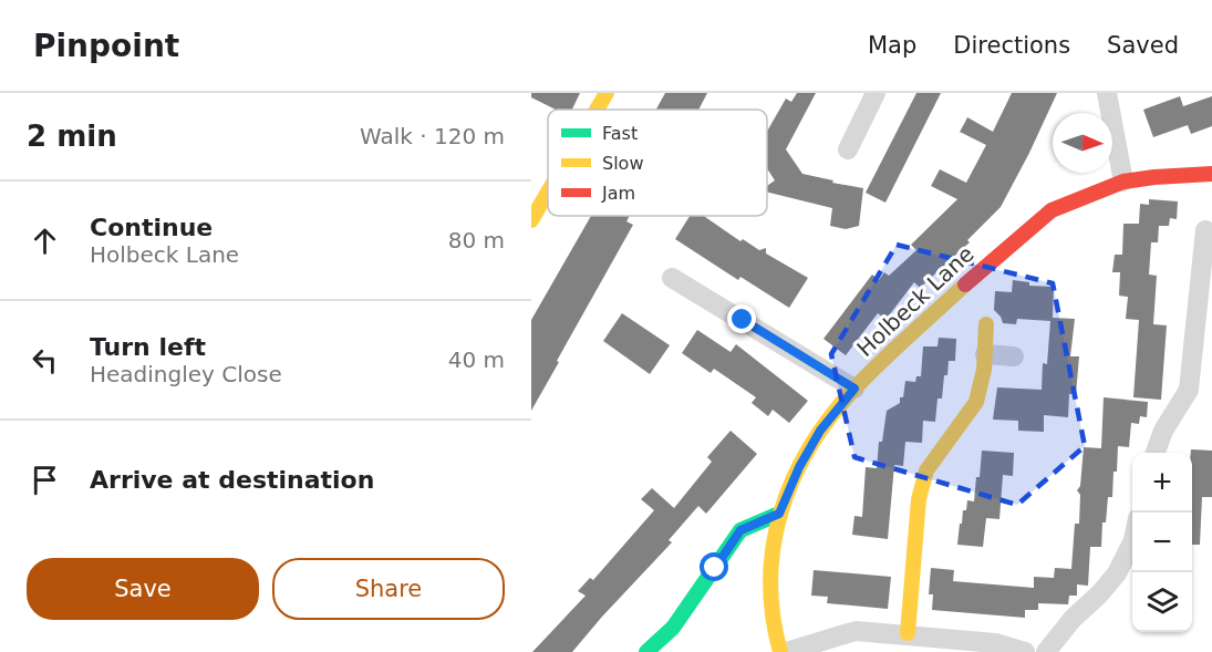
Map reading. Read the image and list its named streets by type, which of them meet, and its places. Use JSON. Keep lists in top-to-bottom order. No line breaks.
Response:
{"streets":{"street":["Holbeck Lane"]},"legend":["Fast","Slow","Jam"],"north":"right","page":{"header":"Pinpoint","nav":["Map","Directions","Saved"],"heading":["2 min","Walk · 120 m"],"list":[["Continue","Holbeck Lane","80 m"],["Turn left","Headingley Close","40 m"],"Arrive at destination"],"map_buttons":["+","−"],"buttons":["Save","Share"]}}
